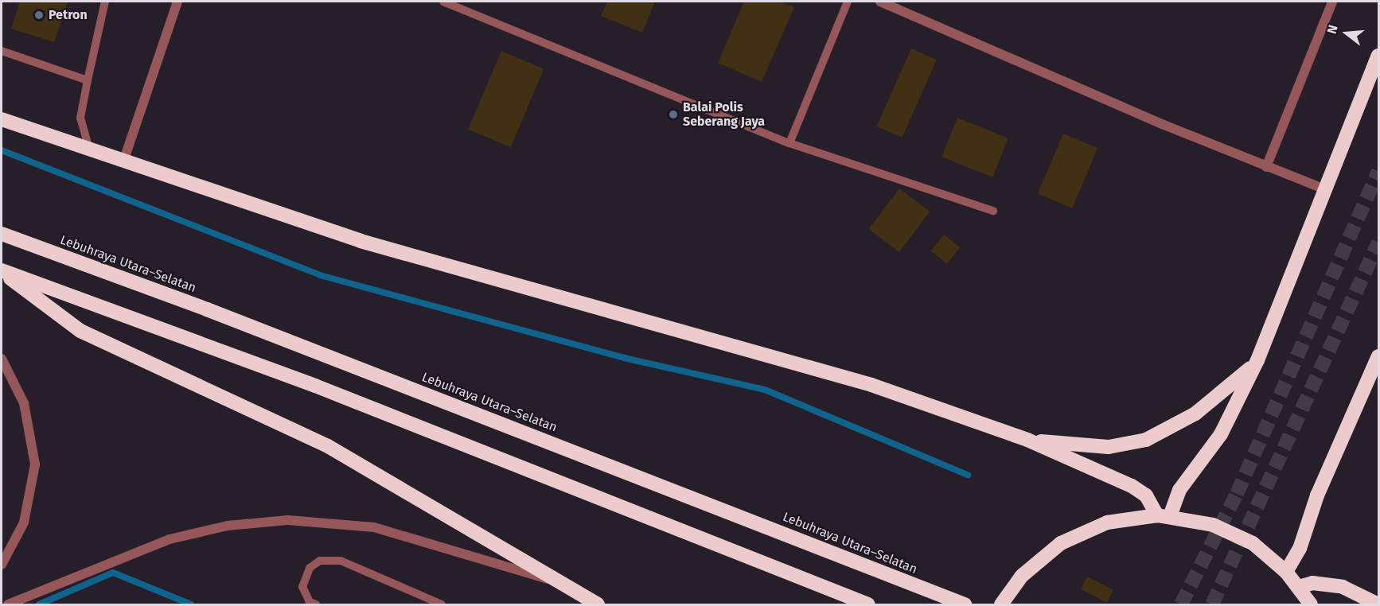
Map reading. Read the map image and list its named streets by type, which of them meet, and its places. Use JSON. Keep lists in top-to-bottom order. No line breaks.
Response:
{"streets":{"highway":["Lebuhraya Utara–Selatan"]},"places":["Petron","Balai Polis Seberang Jaya"],"north":"left"}
